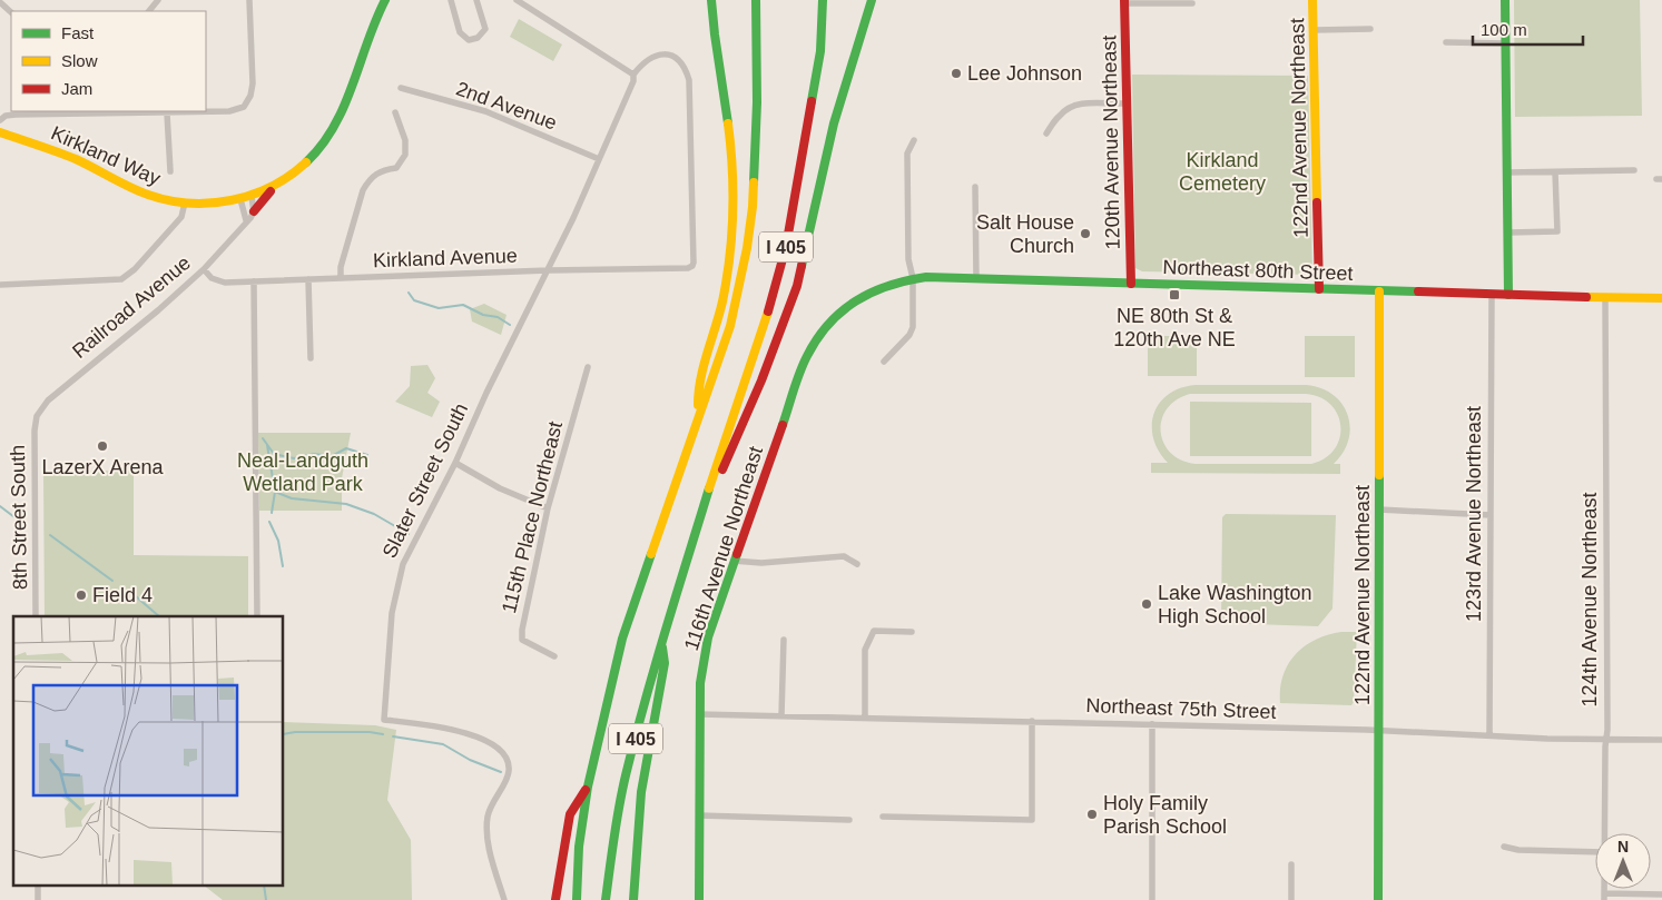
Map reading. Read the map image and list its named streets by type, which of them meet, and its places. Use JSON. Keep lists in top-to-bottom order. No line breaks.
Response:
{"streets":{"main road":["122nd Avenue Northeast","120th Avenue Northeast","Kirkland Way","I 405","Northeast 80th Street","116th Avenue Northeast"],"street":["2nd Avenue","Kirkland Avenue","Railroad Avenue","Slater Street South","123rd Avenue Northeast","8th Street South","115th Place Northeast","124th Avenue Northeast","Northeast 75th Street"]},"crossings":[["2nd Avenue","Slater Street South"],["122nd Avenue Northeast","Northeast 80th Street"],["122nd Avenue Northeast","Northeast 75th Street"],["120th Avenue Northeast","Northeast 80th Street"],["Kirkland Avenue","Railroad Avenue"],["Kirkland Avenue","Slater Street South"],["Northeast 80th Street","123rd Avenue Northeast"],["Northeast 80th Street","116th Avenue Northeast"],["Northeast 80th Street","124th Avenue Northeast"],["Railroad Avenue","8th Street South"],["123rd Avenue Northeast","Northeast 75th Street"],["116th Avenue Northeast","Northeast 75th Street"],["124th Avenue Northeast","Northeast 75th Street"]],"parks":["Kirkland Cemetery","Neal-Landguth Wetland Park"],"places":{"other":["Lee Johnson","Salt House Church","LazerX Arena","Field 4","Lake Washington High School","Holy Family Parish School"],"transit":["NE 80th St & 120th Ave NE"]},"legend":["Fast","Slow","Jam"],"scale_bar":"100 m","north":"top"}
